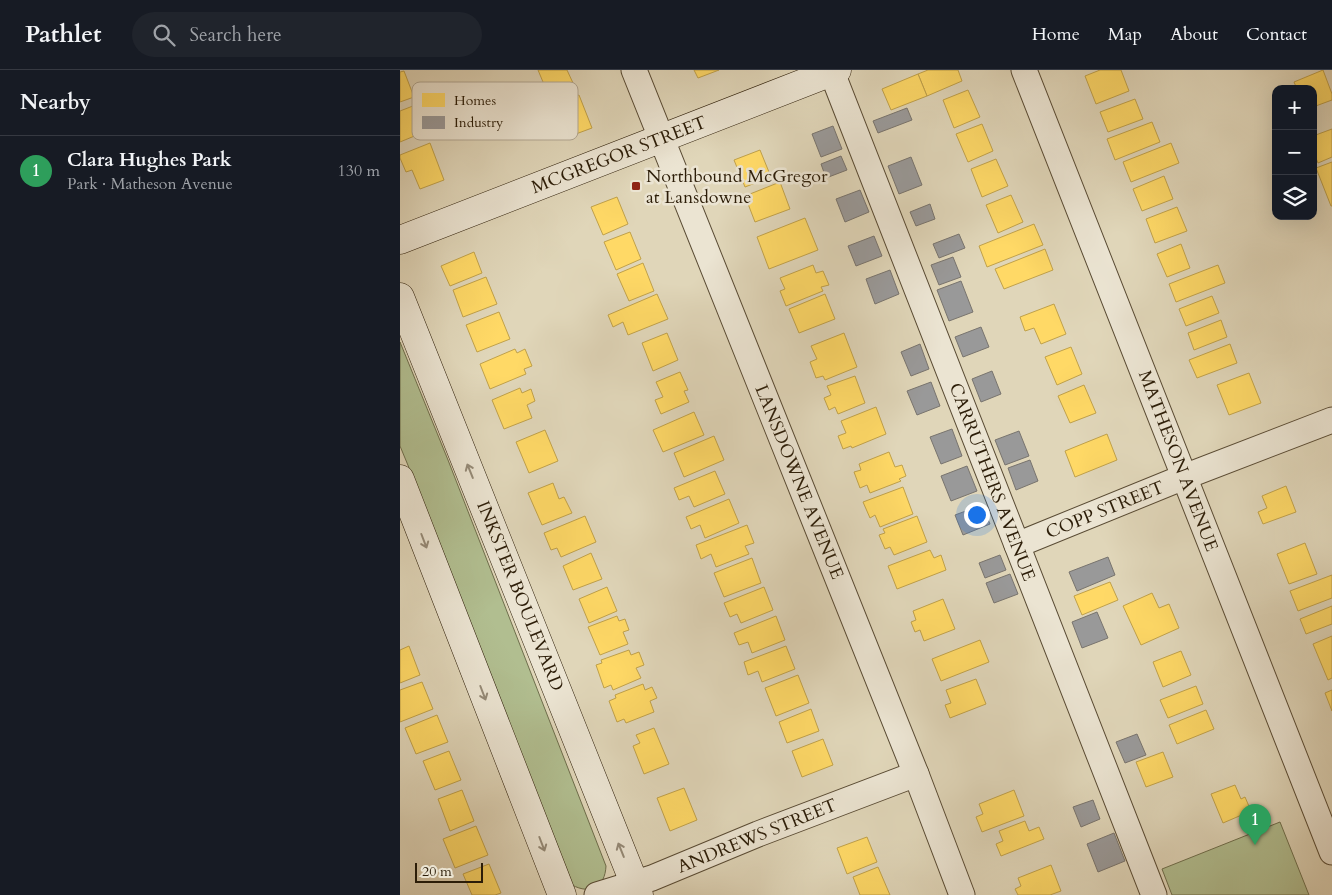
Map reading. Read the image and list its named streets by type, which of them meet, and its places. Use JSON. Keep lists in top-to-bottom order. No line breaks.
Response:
{"streets":{"main road":["MCGREGOR STREET","INKSTER BOULEVARD"],"street":["MATHESON AVENUE","LANSDOWNE AVENUE","CARRUTHERS AVENUE","COPP STREET","ANDREWS STREET"]},"crossings":[["MCGREGOR STREET","LANSDOWNE AVENUE"],["MCGREGOR STREET","CARRUTHERS AVENUE"],["MATHESON AVENUE","COPP STREET"],["LANSDOWNE AVENUE","ANDREWS STREET"],["CARRUTHERS AVENUE","COPP STREET"],["INKSTER BOULEVARD","ANDREWS STREET"]],"places":{"transit":["Northbound McGregor at Lansdowne"]},"legend":["Homes","Industry"],"scale_bar":"20 m","page":{"header":"Pathlet","search":"Search here","nav":["Home","Map","About","Contact"],"heading":"Nearby","map_buttons":["+","−"],"list":[{"mark":"1","name":"Clara Hughes Park","note":"Park · Matheson Avenue","value":"130 m"}],"pins":"1","scale":"20 m"}}
